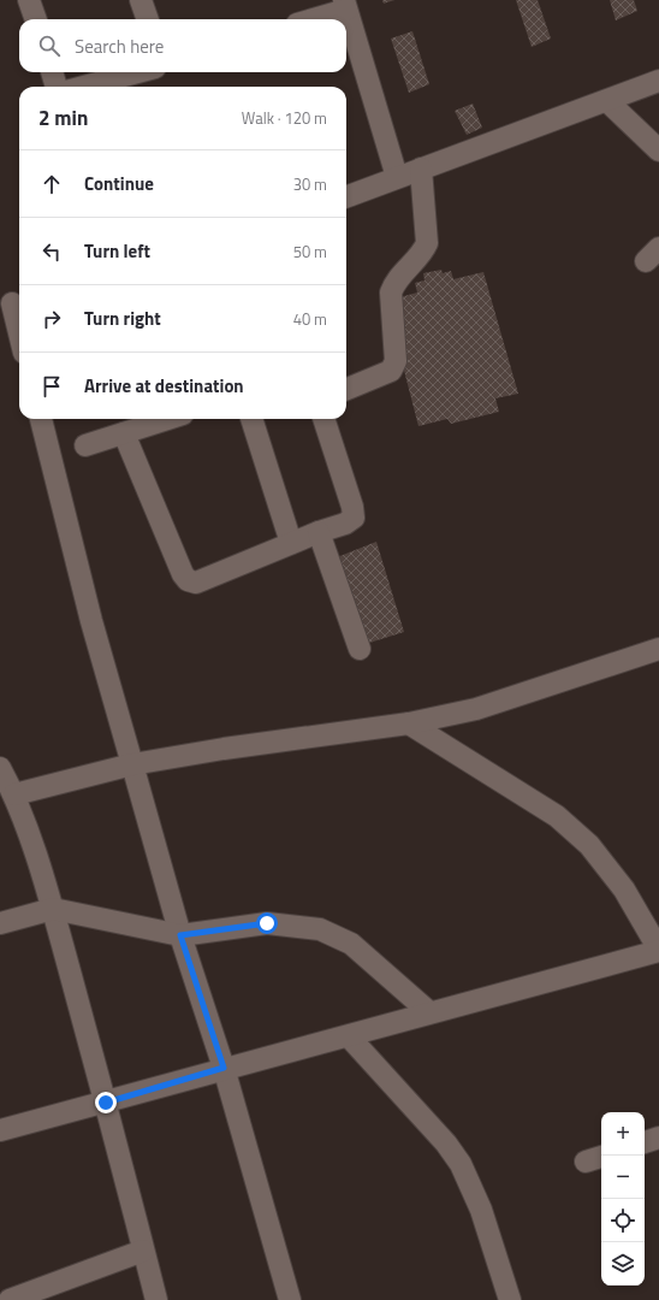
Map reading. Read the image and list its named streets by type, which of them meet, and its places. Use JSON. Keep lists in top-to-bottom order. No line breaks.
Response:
{"page":{"search":"Search here","heading":["2 min","Walk · 120 m"],"list":[["Continue","30 m"],["Turn left","50 m"],["Turn right","40 m"],"Arrive at destination"],"map_buttons":["+","−"]}}
